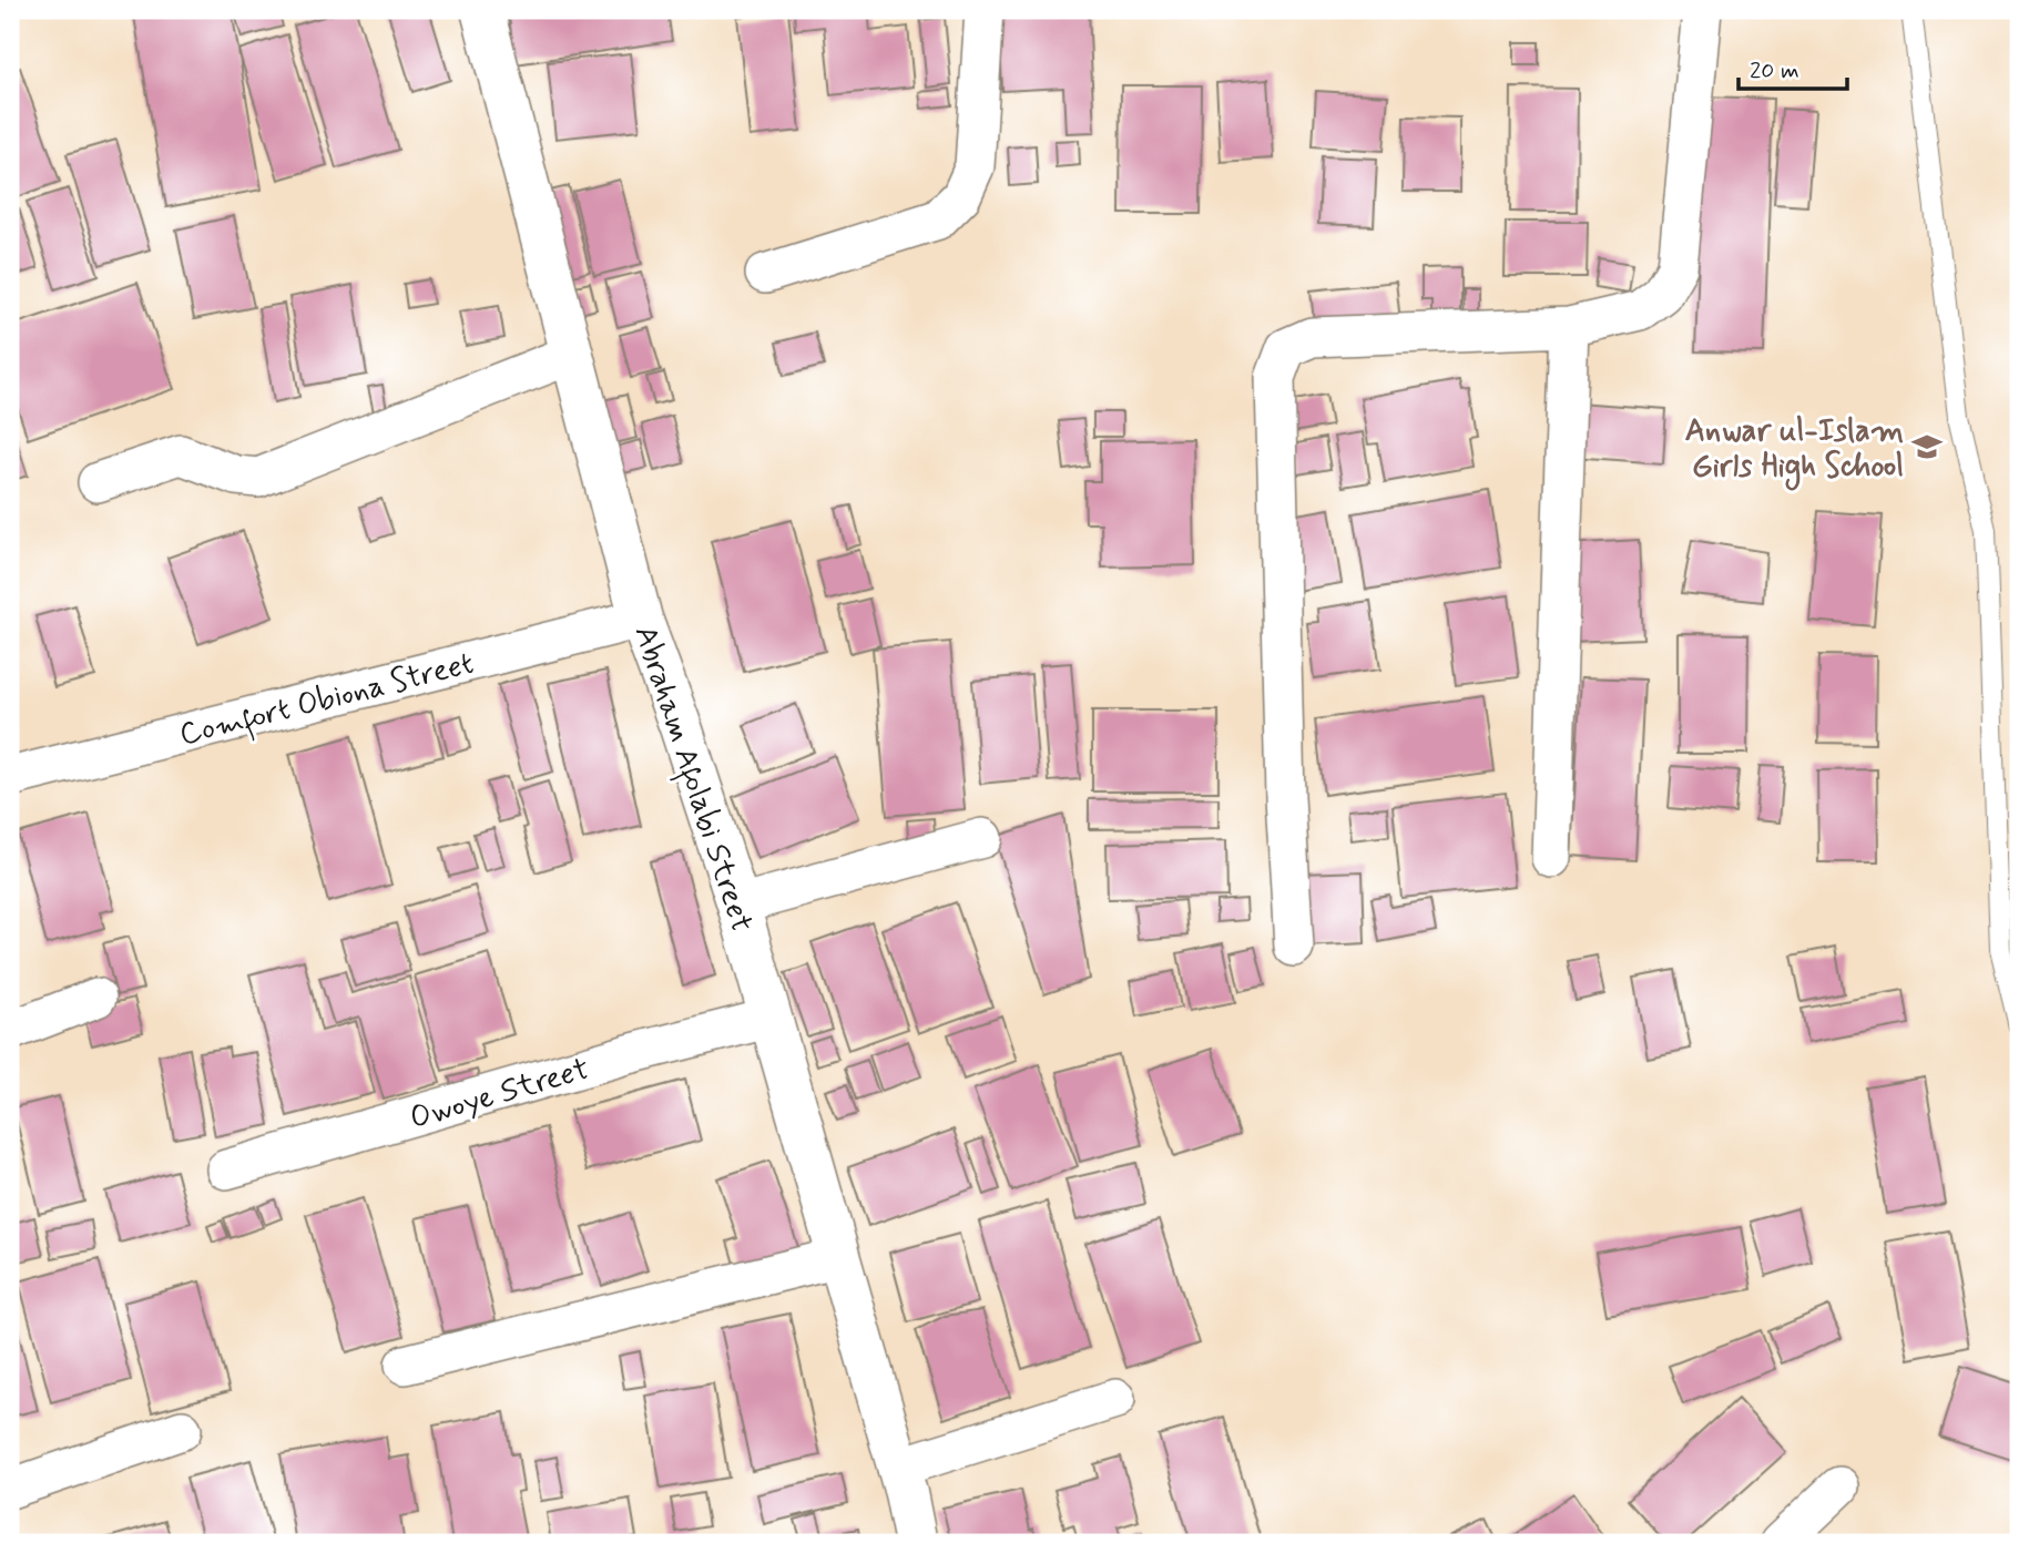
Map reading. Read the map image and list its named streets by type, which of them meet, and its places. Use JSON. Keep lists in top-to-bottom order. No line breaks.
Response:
{"streets":{"street":["Comfort Obiona Street","Abraham Afolabi Street","Owoye Street"]},"crossings":[["Comfort Obiona Street","Abraham Afolabi Street"],["Abraham Afolabi Street","Owoye Street"]],"places":{"school or university":["Anwar ul-Islam Girls High School"]},"scale_bar":"20 m"}
